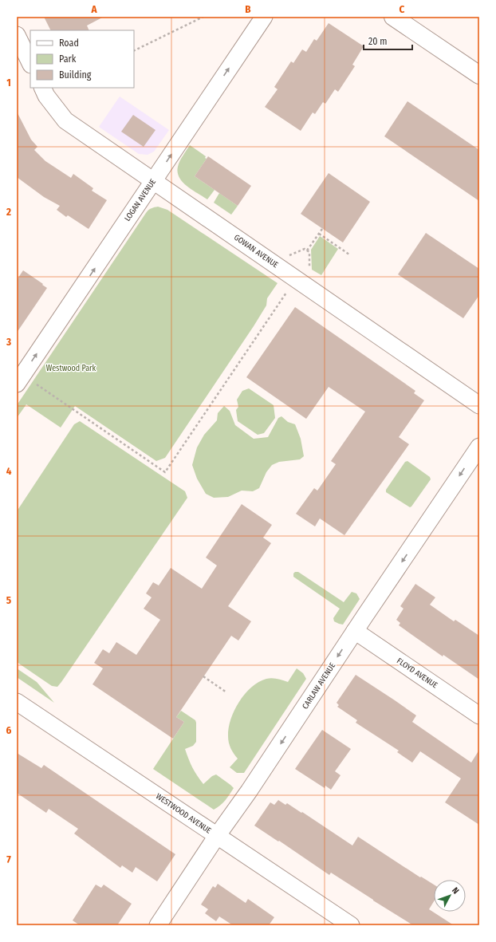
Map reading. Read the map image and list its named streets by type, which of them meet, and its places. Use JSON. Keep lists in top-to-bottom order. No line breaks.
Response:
{"streets":{"street":["LOGAN AVENUE","GOWAN AVENUE","FLOYD AVENUE","CARLAW AVENUE","WESTWOOD AVENUE"]},"crossings":[["LOGAN AVENUE","GOWAN AVENUE"],["FLOYD AVENUE","CARLAW AVENUE"],["CARLAW AVENUE","WESTWOOD AVENUE"]],"one_way":["LOGAN AVENUE","CARLAW AVENUE"],"parks":["Westwood Park"],"legend":["Road","Park","Building"],"scale_bar":"20 m","north":"top right","grid":{"columns":["A","B","C"],"rows":["1","2","3","4","5","6","7"]}}
